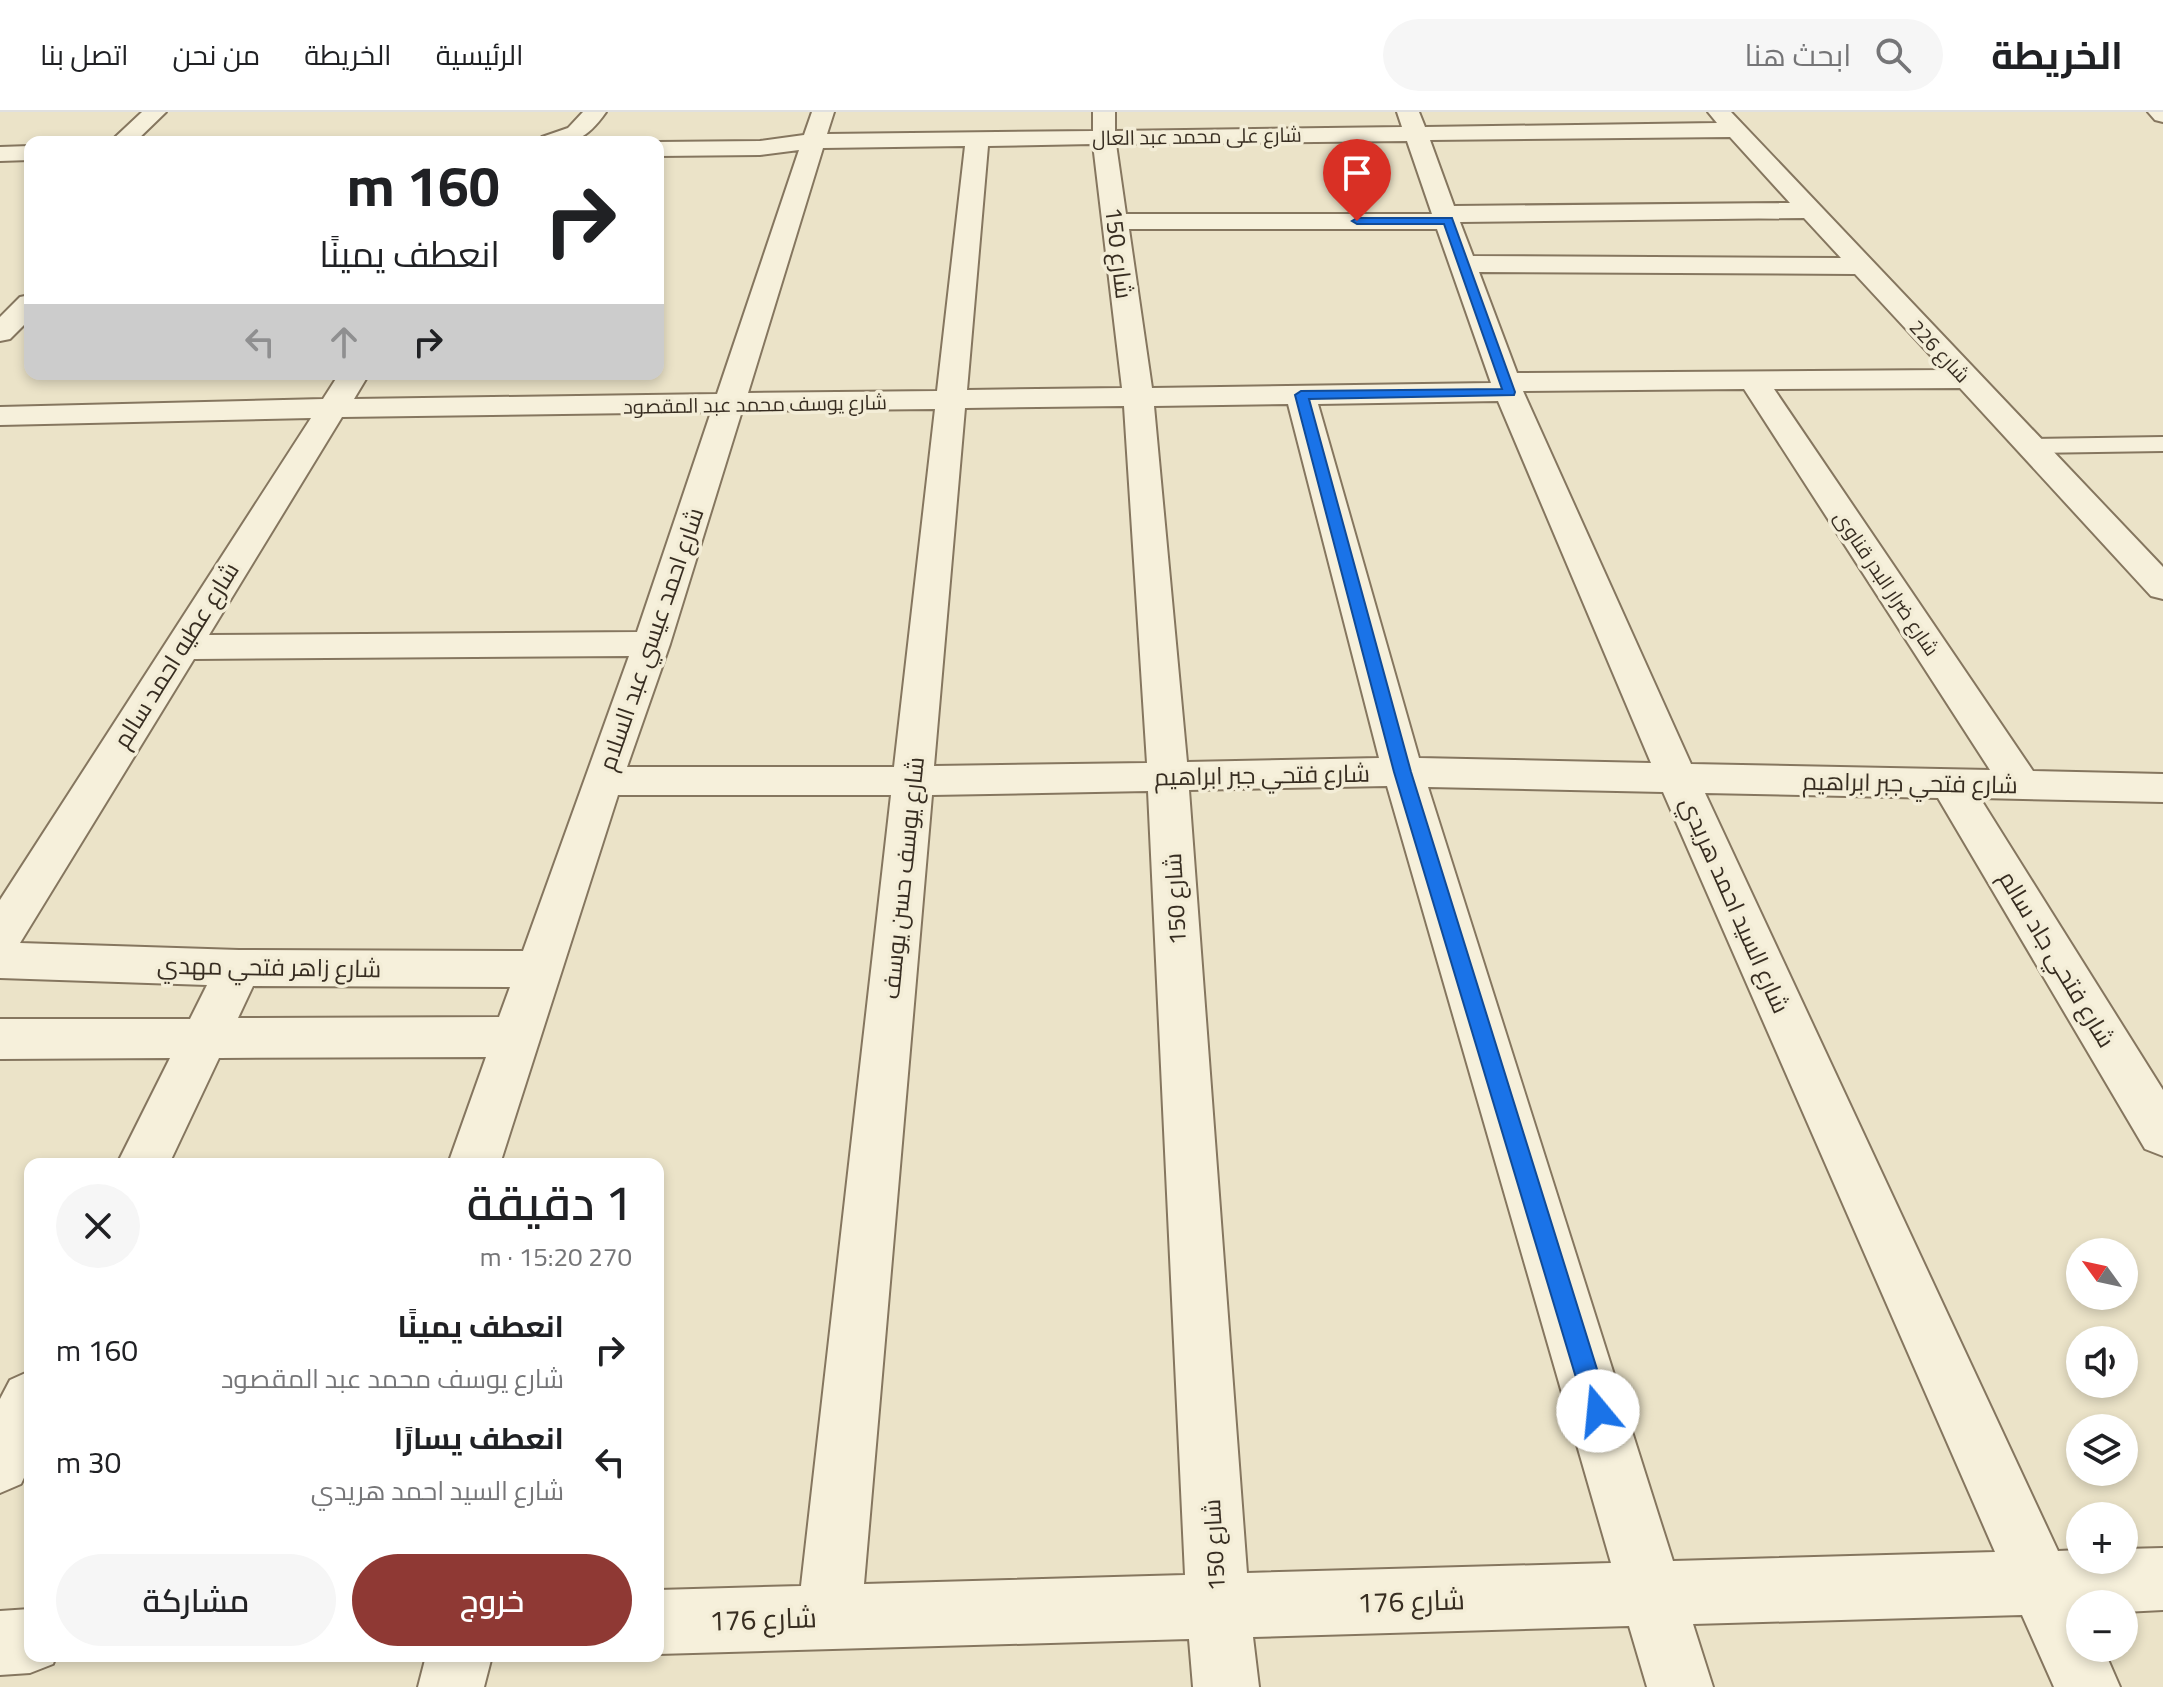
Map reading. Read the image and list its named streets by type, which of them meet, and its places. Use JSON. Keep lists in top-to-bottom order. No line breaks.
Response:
{"streets":{"street":["شارع على محمد عبد العال","شارع 150","شارع 226","شارع يوسف محمد عبد المقصود","شارع ضرار البدر قناوى","شارع احمد عيسي عبد السلام","شارع عطيه احمد سالم","شارع فتحي جبر ابراهيم","شارع يوسف حسن يوسف","شارع السيد احمد هريدي","شارع فتحي جاد سالم","شارع زاهر فتحي مهدي","شارع 176"]},"crossings":[["شارع على محمد عبد العال","شارع 150"],["شارع على محمد عبد العال","شارع 226"],["شارع على محمد عبد العال","شارع احمد عيسي عبد السلام"],["شارع على محمد عبد العال","شارع يوسف حسن يوسف"],["شارع على محمد عبد العال","شارع السيد احمد هريدي"],["شارع 150","شارع يوسف محمد عبد المقصود"],["شارع 150","شارع فتحي جبر ابراهيم"],["شارع 150","شارع 176"],["شارع 226","شارع يوسف محمد عبد المقصود"],["شارع يوسف محمد عبد المقصود","شارع ضرار البدر قناوى"],["شارع يوسف محمد عبد المقصود","شارع احمد عيسي عبد السلام"],["شارع يوسف محمد عبد المقصود","شارع عطيه احمد سالم"],["شارع يوسف محمد عبد المقصود","شارع يوسف حسن يوسف"],["شارع يوسف محمد عبد المقصود","شارع السيد احمد هريدي"],["شارع ضرار البدر قناوى","شارع فتحي جبر ابراهيم"],["شارع احمد عيسي عبد السلام","شارع فتحي جبر ابراهيم"],["شارع احمد عيسي عبد السلام","شارع زاهر فتحي مهدي"],["شارع فتحي جبر ابراهيم","شارع يوسف حسن يوسف"],["شارع فتحي جبر ابراهيم","شارع السيد احمد هريدي"],["شارع فتحي جبر ابراهيم","شارع فتحي جاد سالم"],["شارع يوسف حسن يوسف","شارع 176"],["شارع السيد احمد هريدي","شارع 176"]],"north":"top left","page":{"header":"الخريطة","search":"ابحث هنا","nav":["الرئيسية","الخريطة","من نحن","اتصل بنا"],"turn":["160 m","انعطف يمينًا"],"heading":["1 دقيقة","270 m · 15:20"],"map_buttons":["+","−"],"list":[{"name":"انعطف يمينًا","note":"شارع يوسف محمد عبد المقصود","value":"160 m"},{"name":"انعطف يسارًا","note":"شارع السيد احمد هريدي","value":"30 m"}],"buttons":["خروج","مشاركة"]}}
